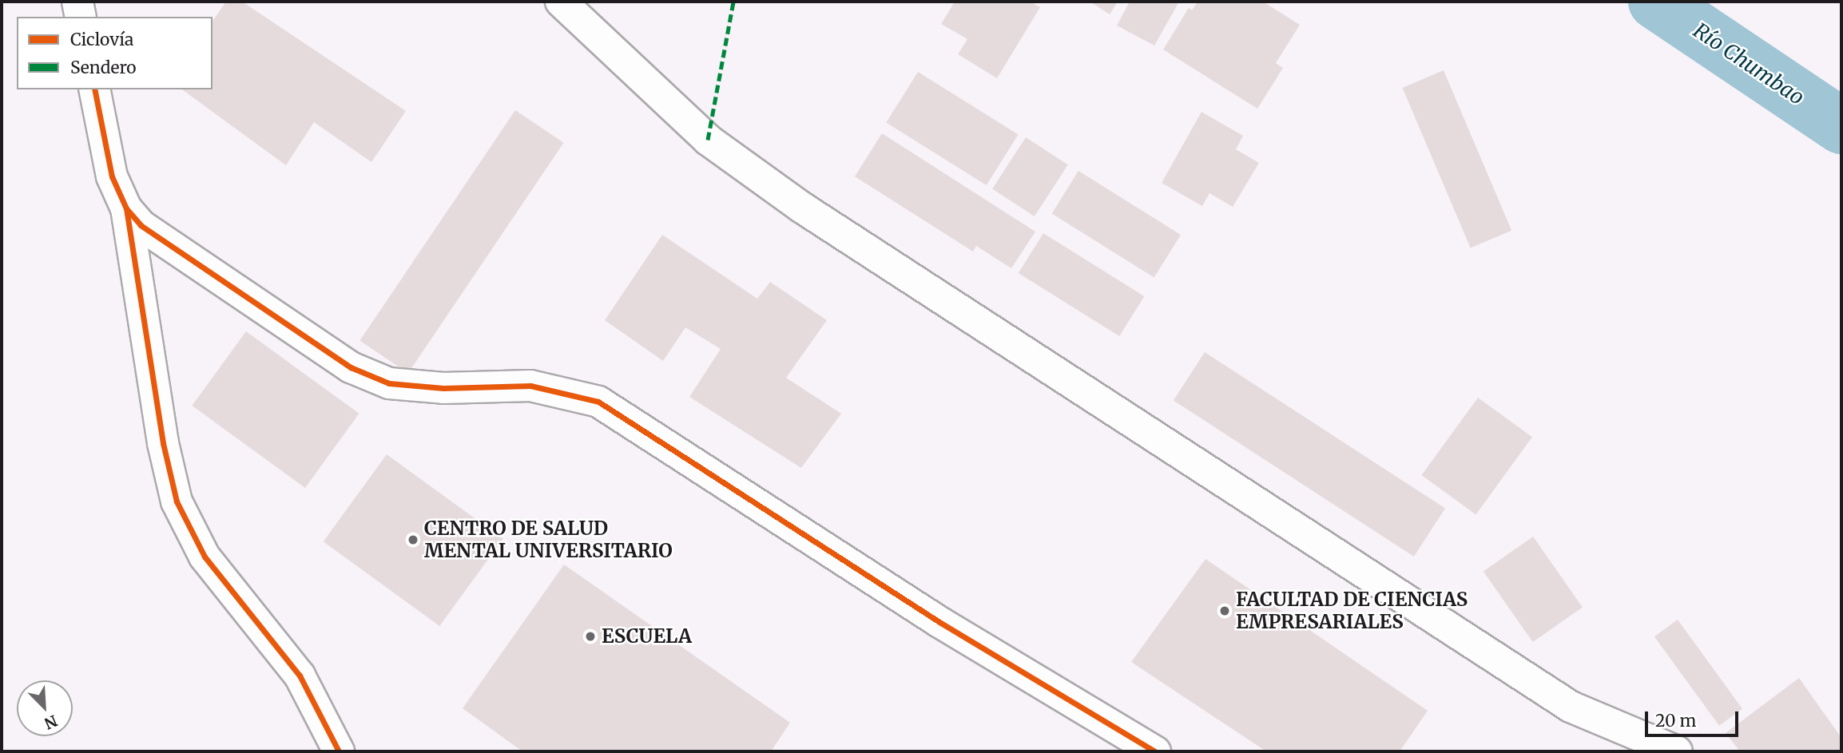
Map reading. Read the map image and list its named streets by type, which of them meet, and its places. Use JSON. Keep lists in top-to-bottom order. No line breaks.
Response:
{"water":["Río Chumbao"],"places":["CENTRO DE SALUD MENTAL UNIVERSITARIO","FACULTAD DE CIENCIAS EMPRESARIALES","ESCUELA"],"legend":["Ciclovía","Sendero"],"scale_bar":"20 m","north":"bottom right"}
